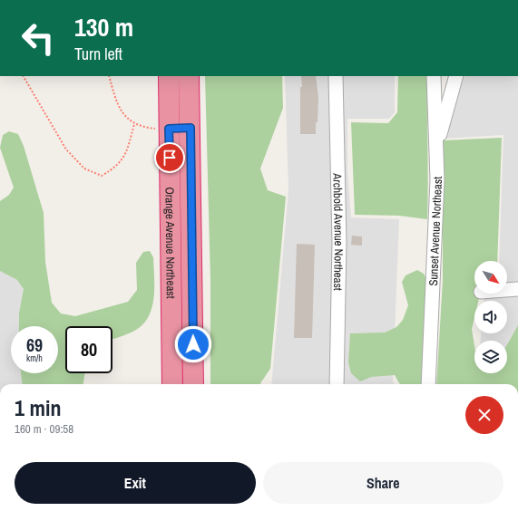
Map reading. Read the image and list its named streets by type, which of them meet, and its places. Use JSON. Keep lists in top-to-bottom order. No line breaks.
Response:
{"streets":{"highway":["Orange Avenue Northeast"],"street":["Archbold Avenue Northeast","Sunset Avenue Northeast"]},"north":"bottom right","page":{"turn":["130 m","Turn left"],"speed":"69 km/h","limit":"80","heading":["1 min","160 m · 09:58"],"buttons":["Exit","Share"]}}
